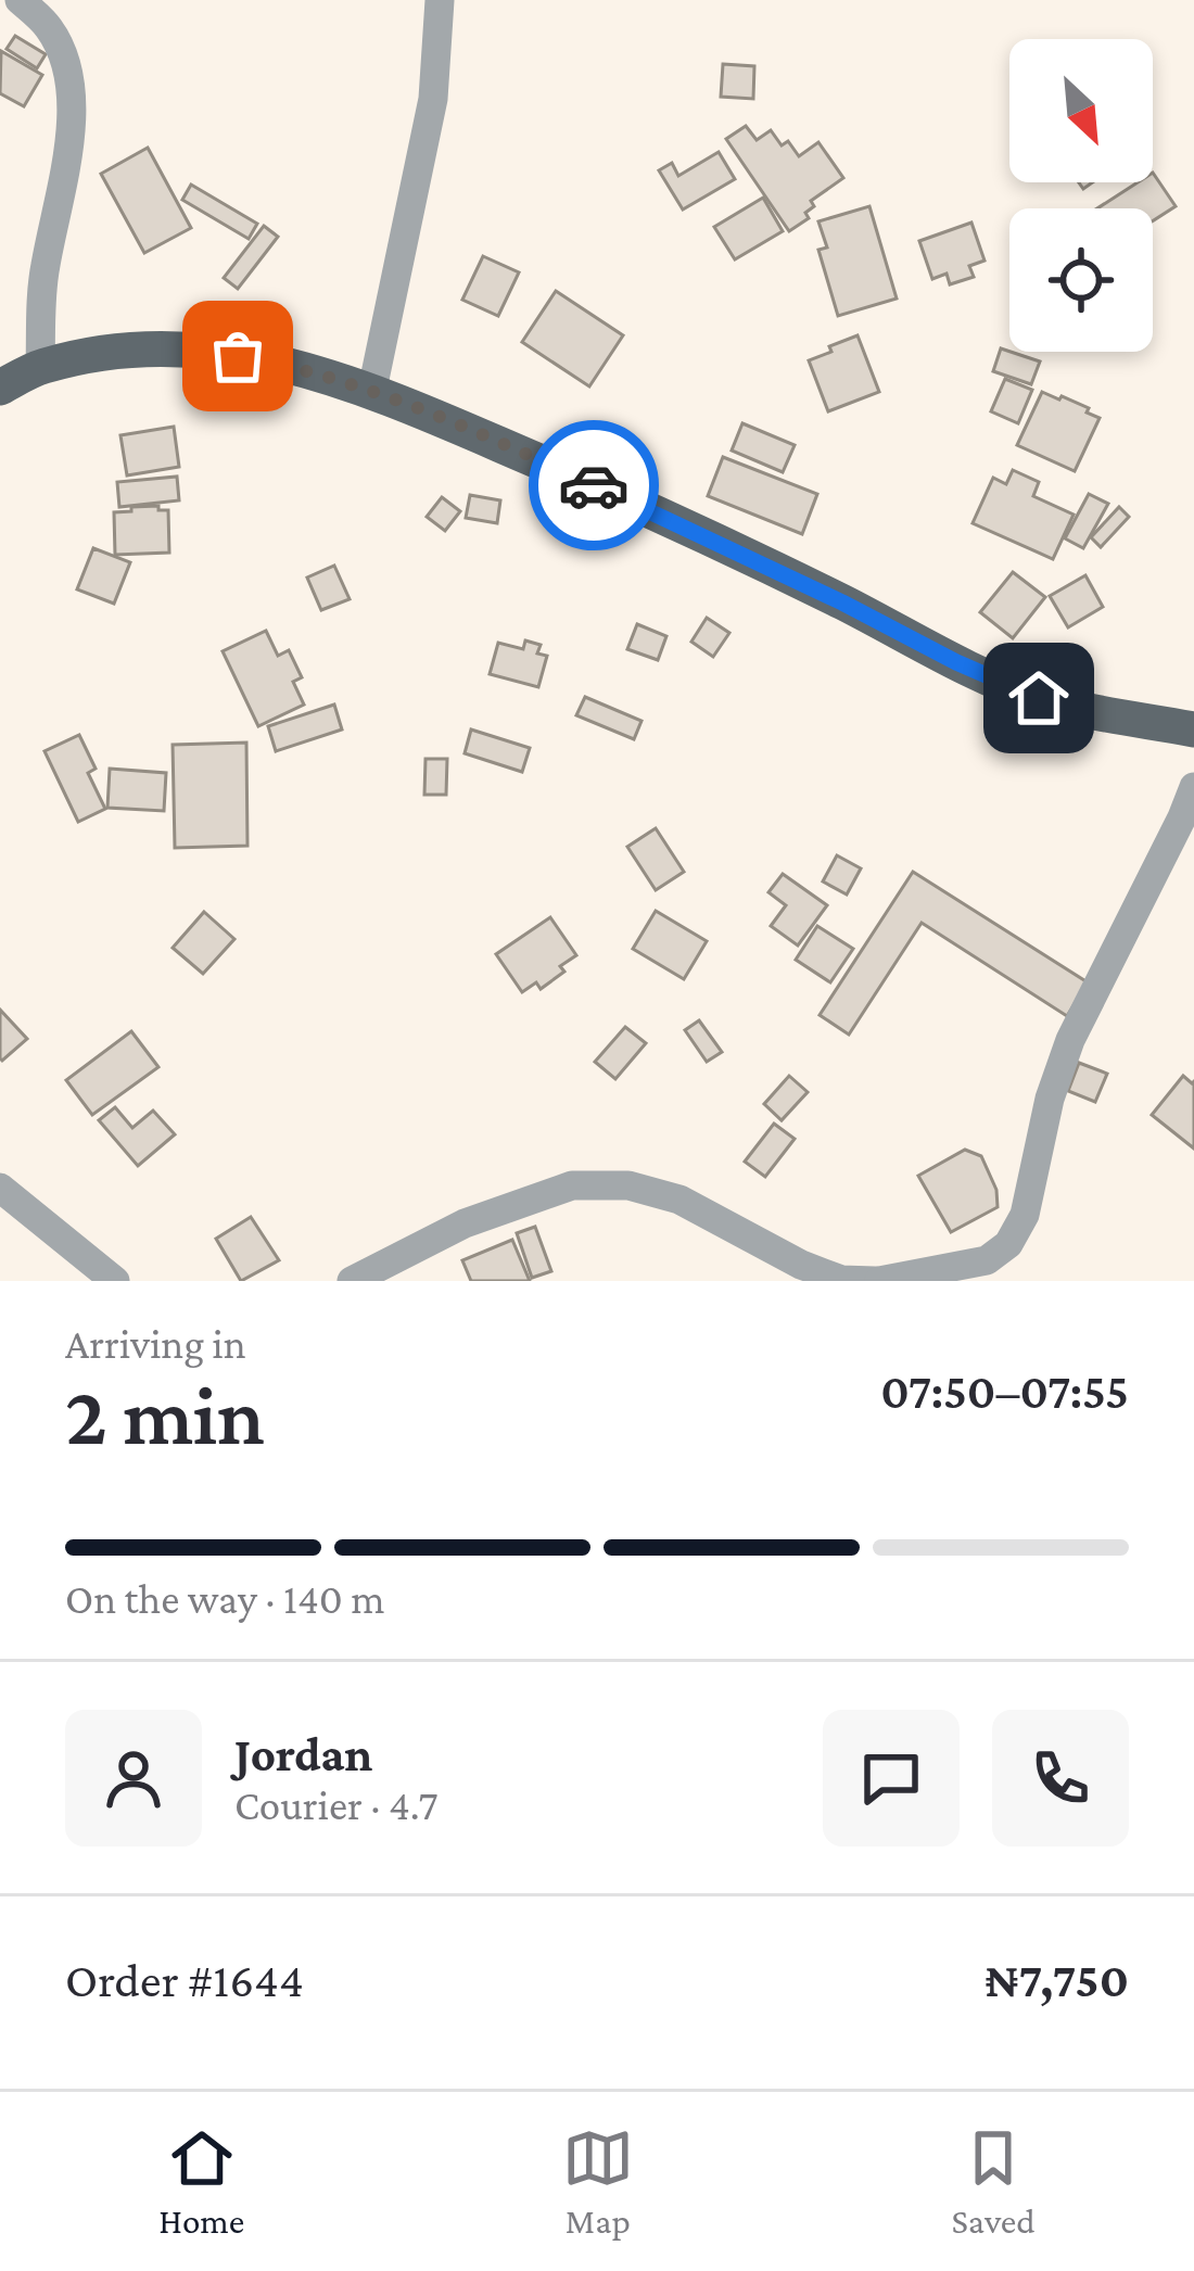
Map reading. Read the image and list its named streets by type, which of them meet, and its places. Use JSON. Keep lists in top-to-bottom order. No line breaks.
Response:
{"north":"bottom right","page":{"heading":["2 min","Arriving in","07:50–07:55"],"panel":["Jordan","Courier · 4.7","Order #1644","₦7,750"],"bar":"On the way · 140 m","tabs":["Home","Map","Saved"]}}
